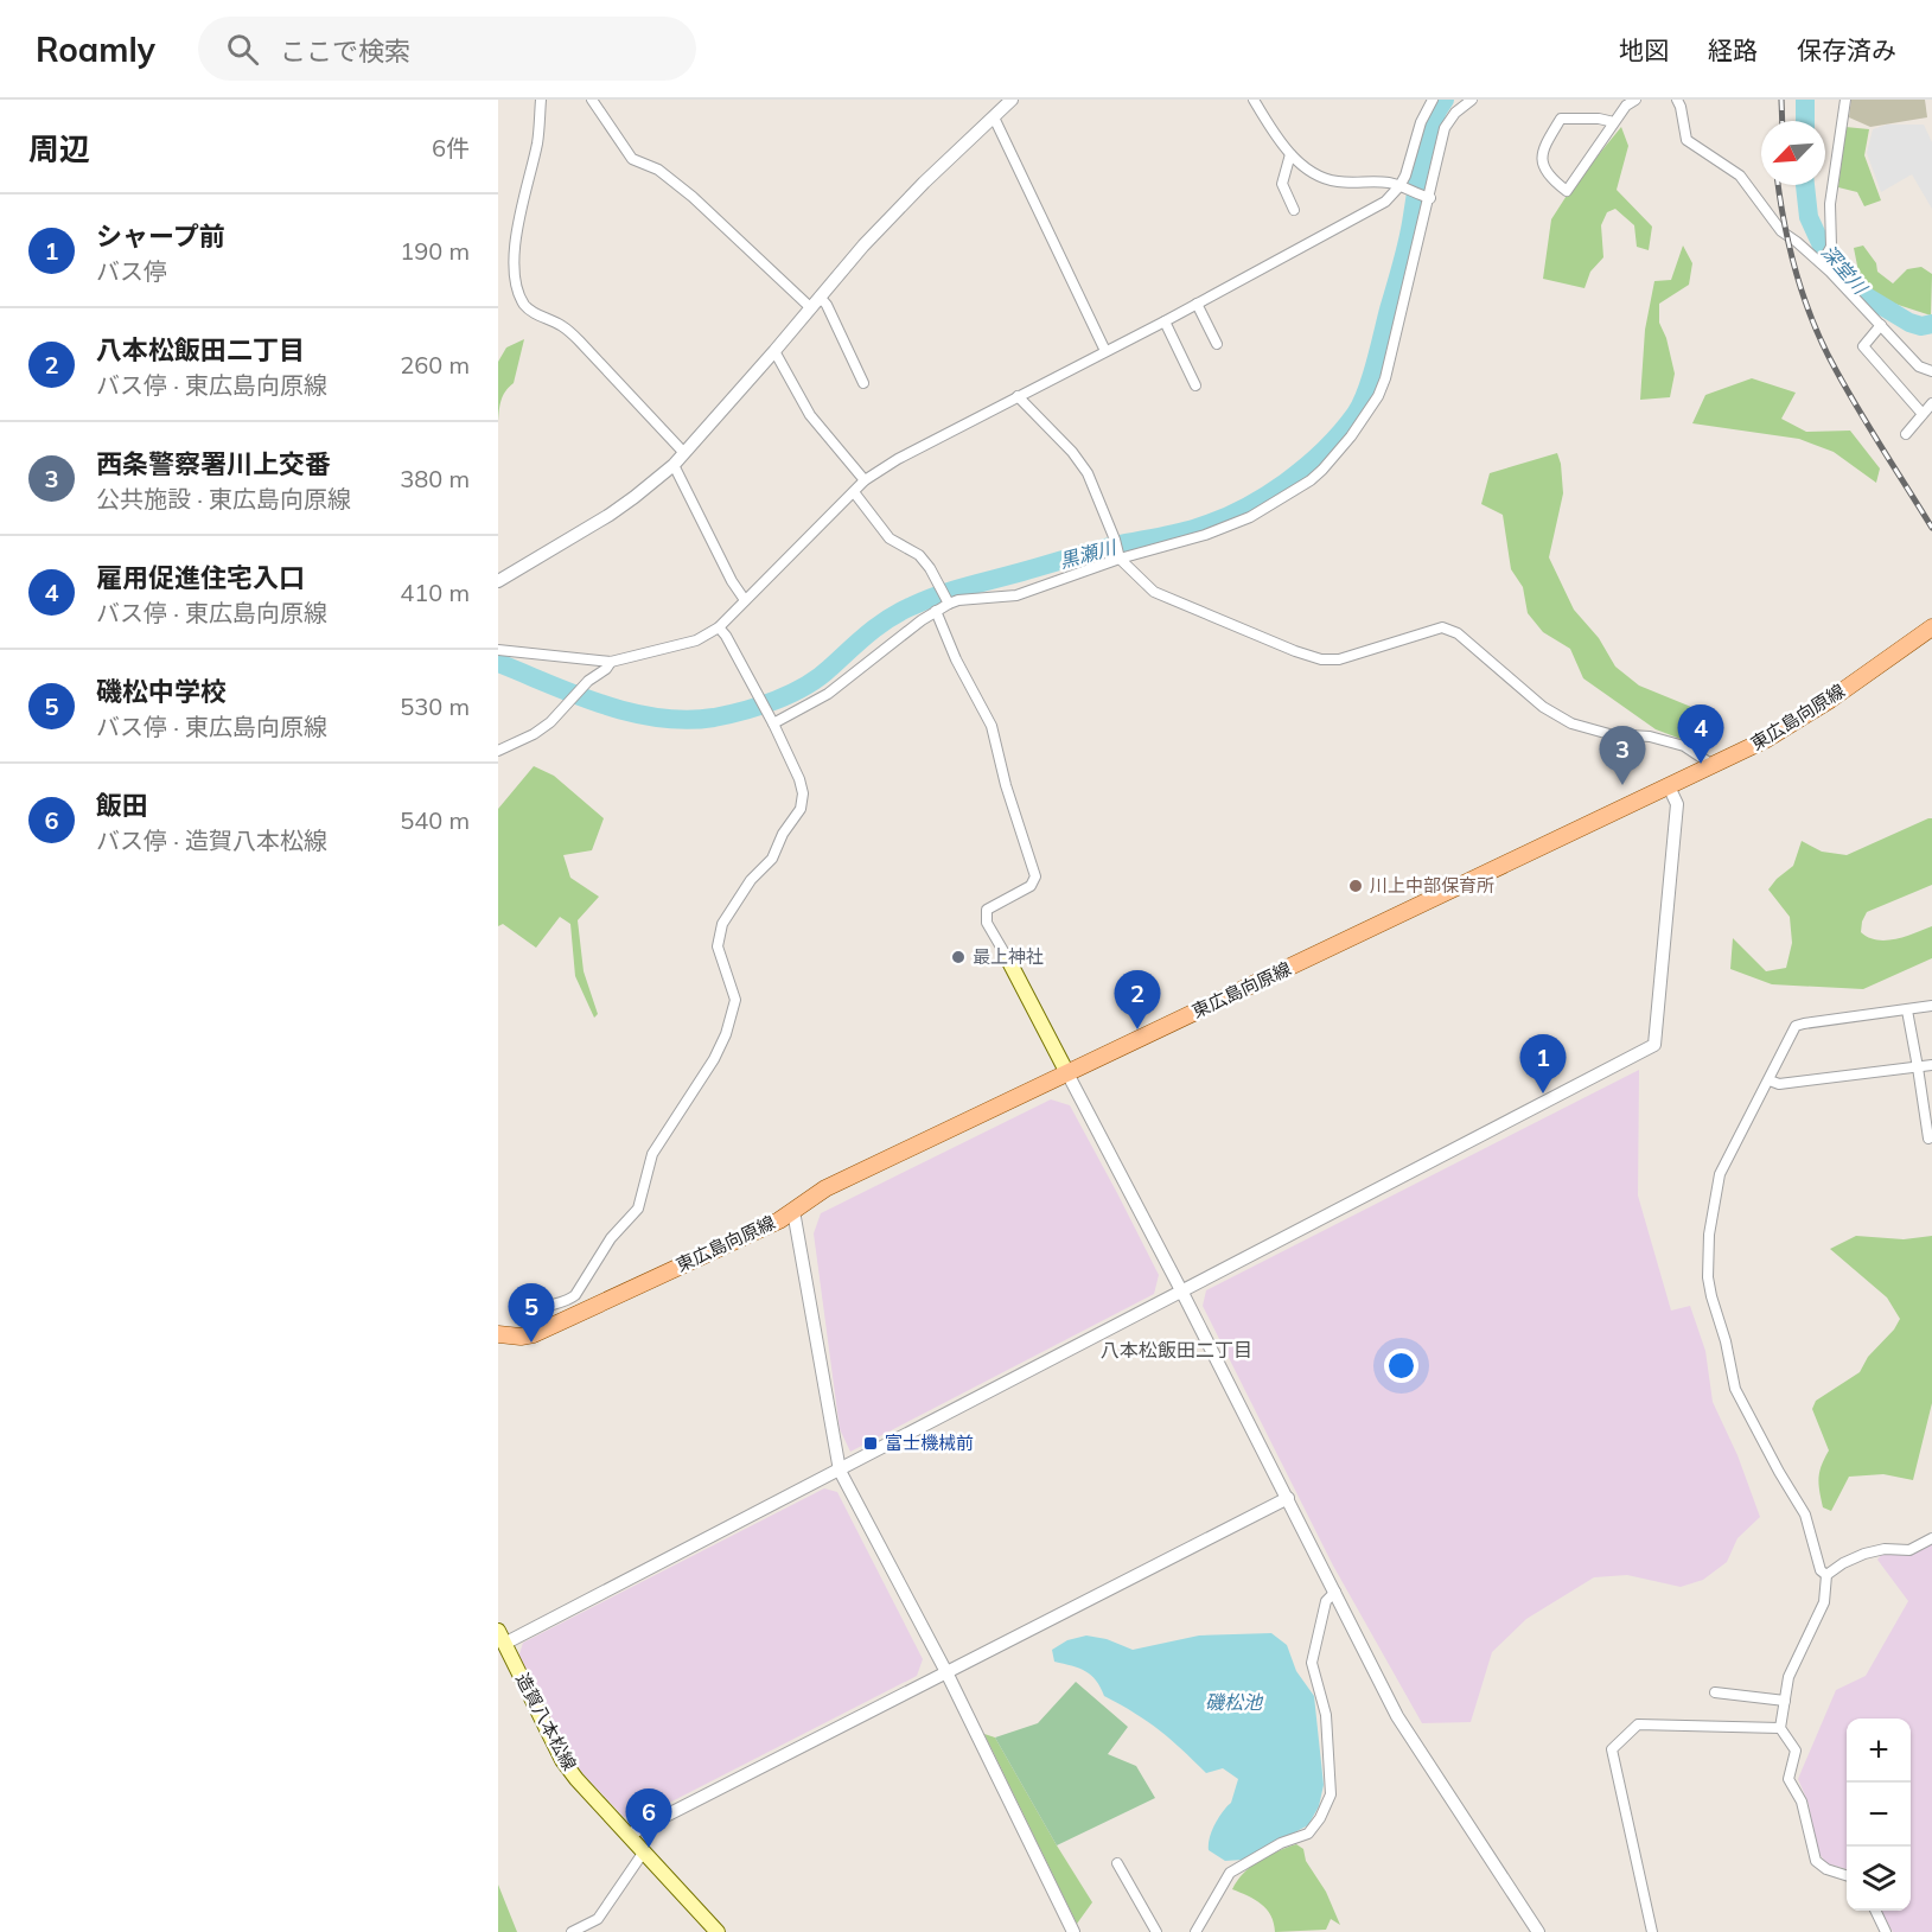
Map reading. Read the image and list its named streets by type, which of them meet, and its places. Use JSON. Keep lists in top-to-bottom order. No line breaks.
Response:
{"streets":{"main road":["東広島向原線","造賀八本松線"]},"districts":["八本松飯田二丁目"],"water":["深堂川","黒瀬川","磯松池"],"places":{"other":["川上中部保育所","最上神社"],"transit":["富士機械前"]},"north":"bottom left","page":{"header":"Roamly","search":"ここで検索","nav":["地図","経路","保存済み"],"heading":["周辺","6件"],"list":[{"mark":"1","name":"シャープ前","note":"バス停","value":"190 m"},{"mark":"2","name":"八本松飯田二丁目","note":"バス停 · 東広島向原線","value":"260 m"},{"mark":"3","name":"西条警察署川上交番","note":"公共施設 · 東広島向原線","value":"380 m"},{"mark":"4","name":"雇用促進住宅入口","note":"バス停 · 東広島向原線","value":"410 m"},{"mark":"5","name":"磯松中学校","note":"バス停 · 東広島向原線","value":"530 m"},{"mark":"6","name":"飯田","note":"バス停 · 造賀八本松線","value":"540 m"}],"pins":["4","3","2","1","5","6"],"map_buttons":["+","−"]}}
